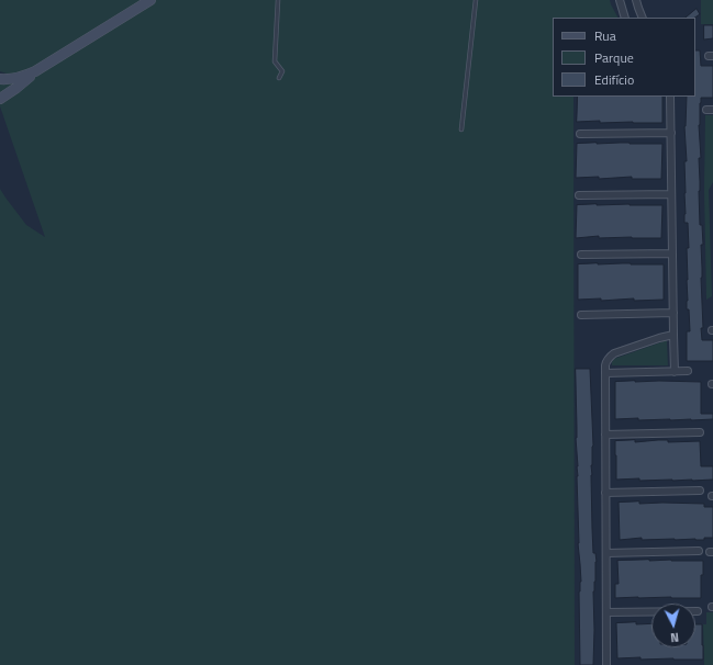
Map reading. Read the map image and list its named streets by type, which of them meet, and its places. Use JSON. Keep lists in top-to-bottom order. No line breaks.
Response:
{"legend":["Rua","Parque","Edifício"],"north":"bottom"}
